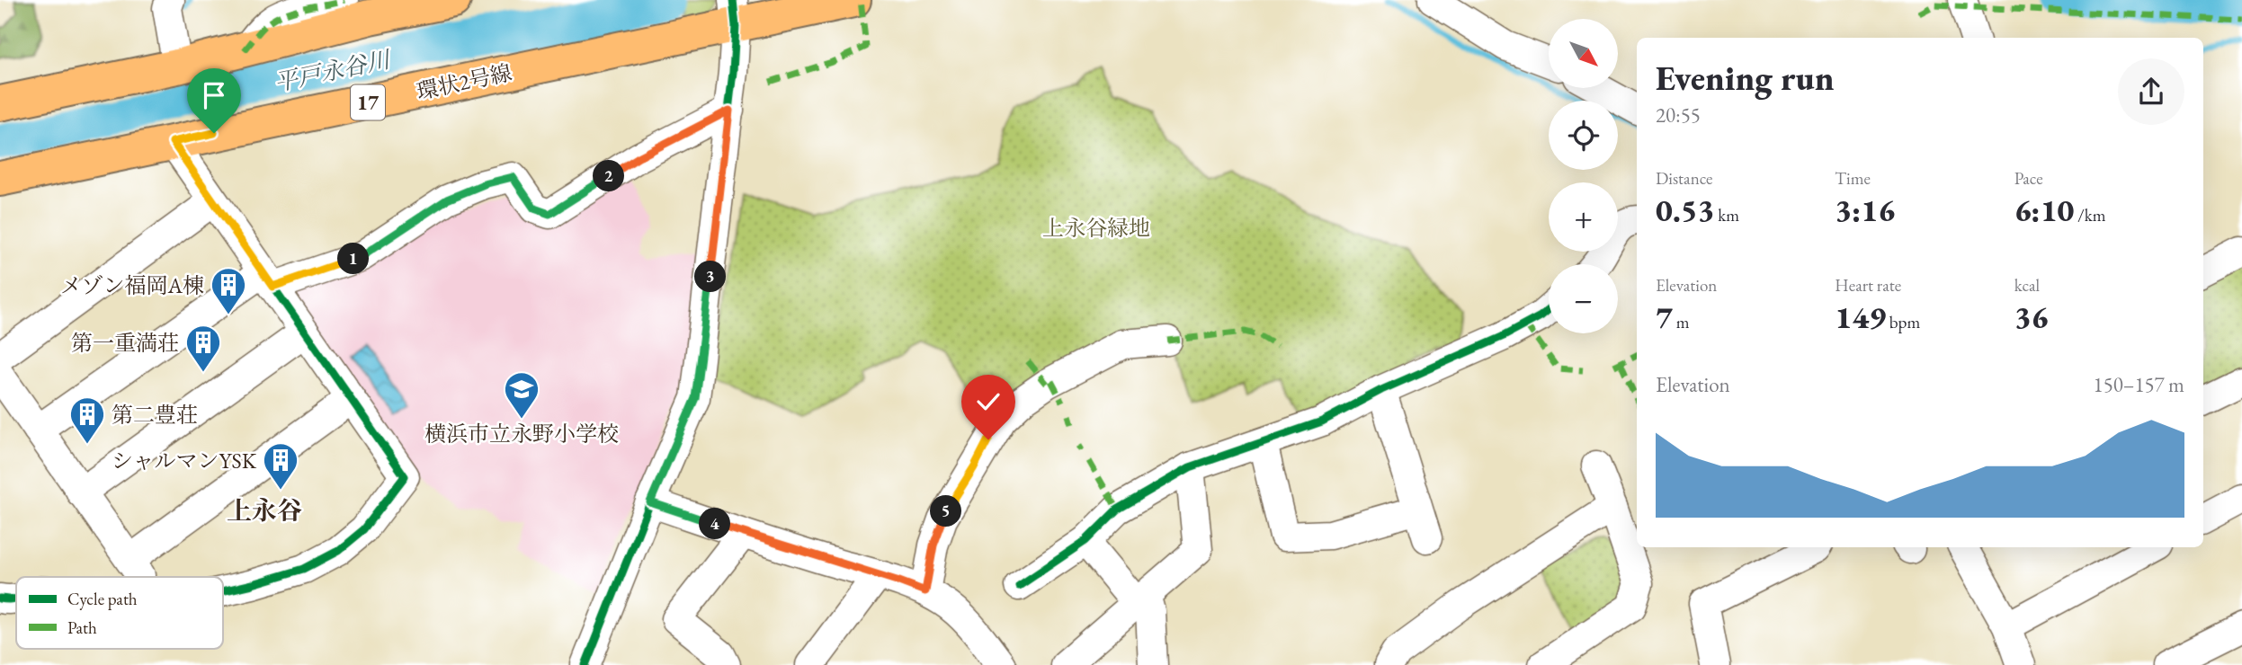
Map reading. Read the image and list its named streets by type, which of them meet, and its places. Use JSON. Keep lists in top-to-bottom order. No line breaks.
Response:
{"streets":{"main road":["環状2号線","17"]},"districts":["上永谷"],"water":["平戸永谷川"],"parks":["上永谷緑地"],"places":{"building":["メゾン福岡A棟","第一重満荘","第二豊荘","シャルマンYSK"],"school or university":["横浜市立永野小学校"]},"legend":["Cycle path","Path"],"north":"bottom right","page":{"map_buttons":["+","−"],"heading":["Evening run","20:55"],"stats":[["Distance","0.53 km"],["Time","3:16"],["Pace","6:10 /km"],["Elevation","7 m"],["Heart rate","149 bpm"],["kcal","36"]],"pins":["2","1","3","5","4"],"chart":["Elevation","150–157 m"]}}
